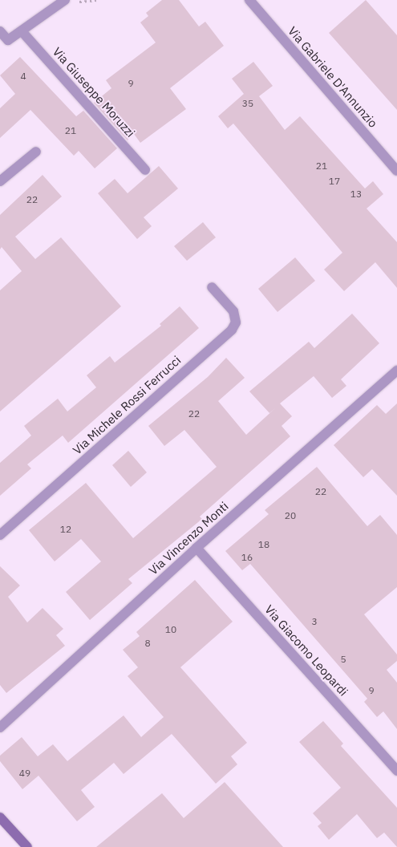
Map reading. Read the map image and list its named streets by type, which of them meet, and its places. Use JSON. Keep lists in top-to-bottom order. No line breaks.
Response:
{"streets":{"street":["Via Gabriele D'Annunzio","Via Giuseppe Moruzzi","Via Michele Rossi Ferrucci","Via Vincenzo Monti","Via Giacomo Leopardi"]},"crossings":[["Via Vincenzo Monti","Via Giacomo Leopardi"]],"house_numbers":["4","9","35","21","21","17","13","22","22","22","20","12","18","16","3","10","8","5","9","49"]}
